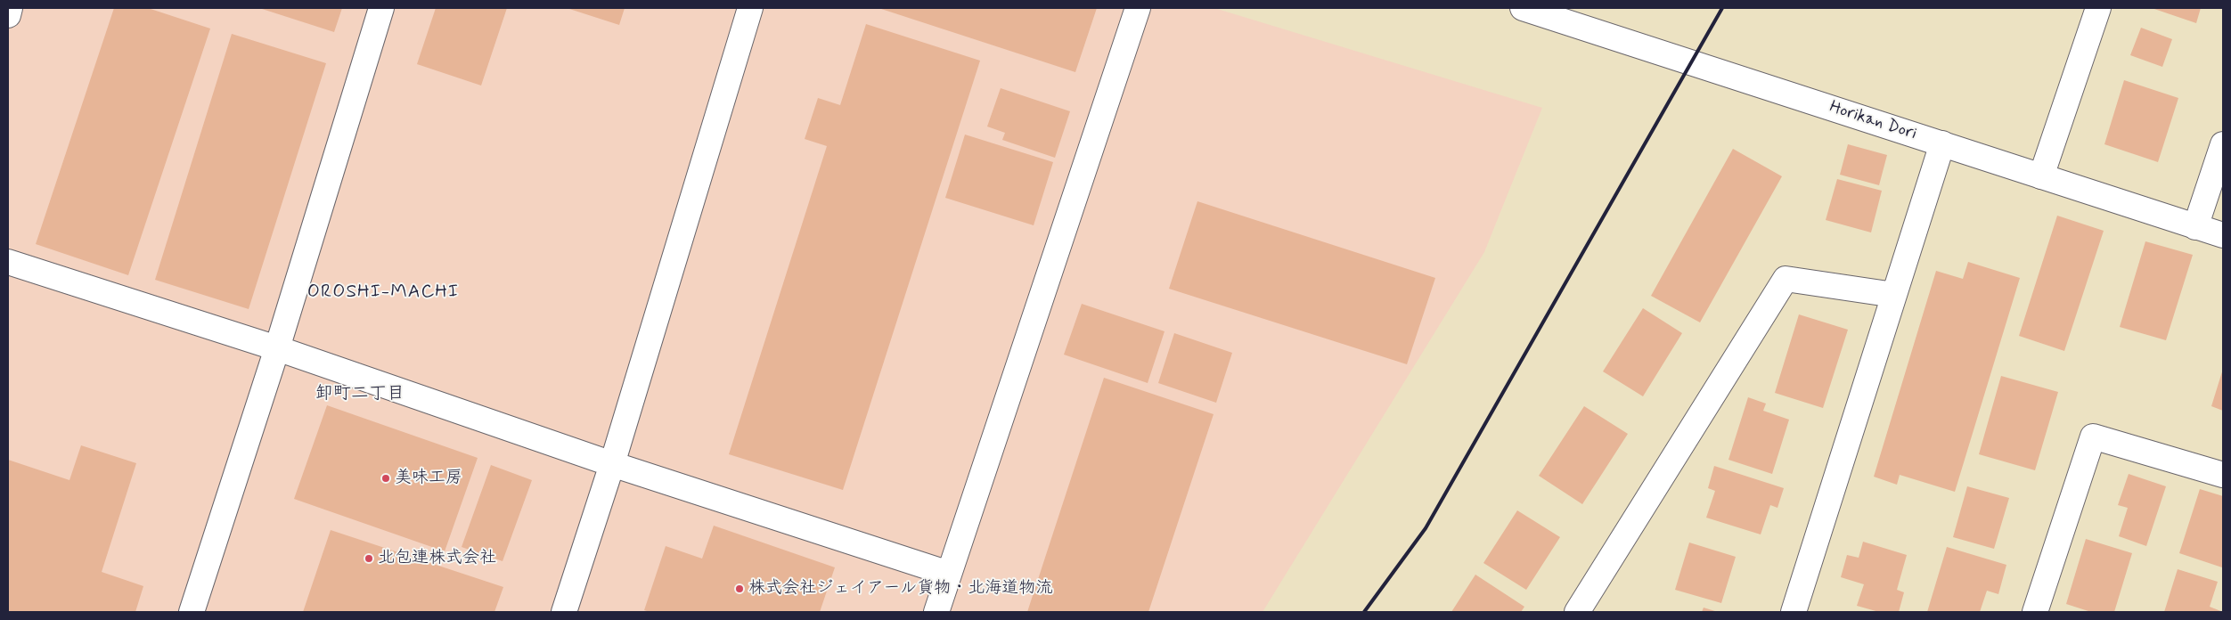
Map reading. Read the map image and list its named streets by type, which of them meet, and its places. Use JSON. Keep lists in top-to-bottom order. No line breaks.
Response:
{"streets":{"street":["Horikan Dori"]},"districts":["OROSHI-MACHI","卸町二丁目"],"places":["美味工房","北包連株式会社","株式会社ジェイアール貨物・北海道物流"]}
